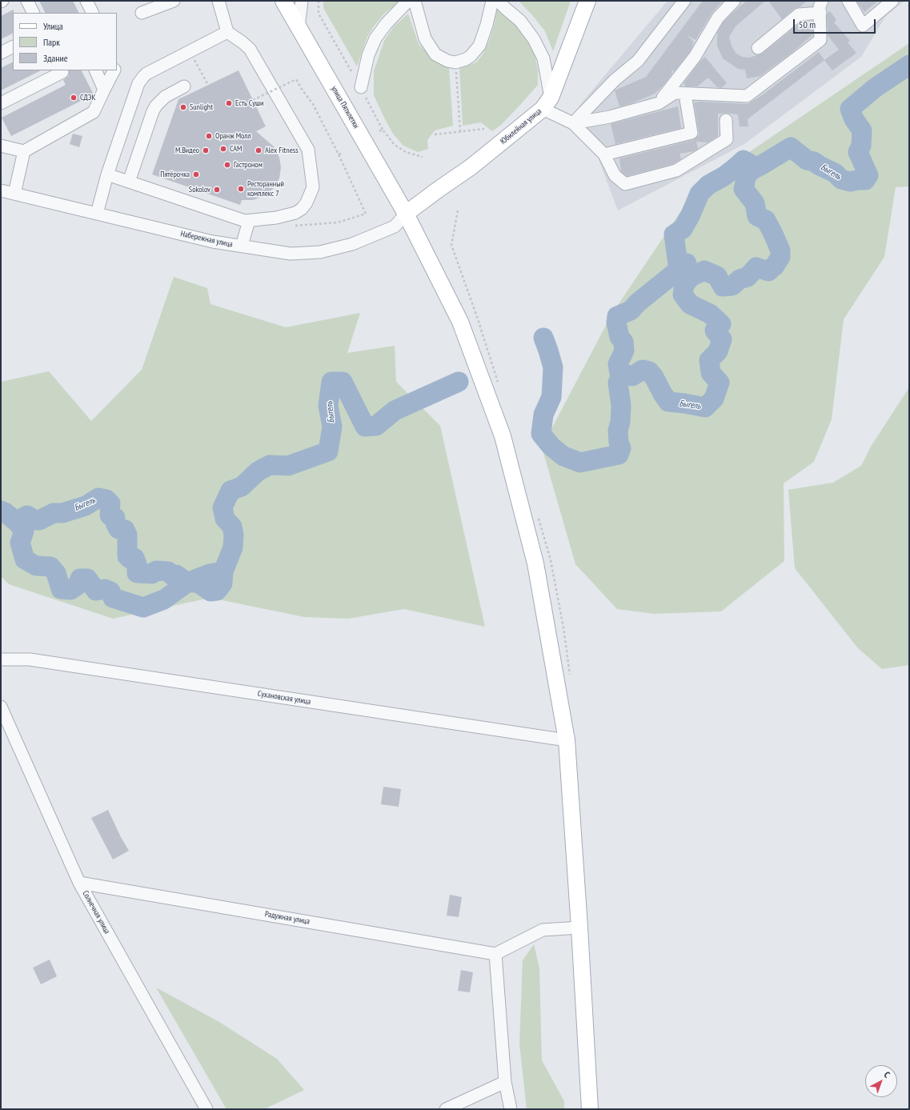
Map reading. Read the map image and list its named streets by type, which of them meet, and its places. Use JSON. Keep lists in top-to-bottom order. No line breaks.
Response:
{"streets":{"main road":["улица Пятилетки","Юбилейная улица"],"street":["Набережная улица","Сухановская улица","Солнечная улица","Радужная улица"]},"crossings":[["улица Пятилетки","Юбилейная улица"],["улица Пятилетки","Набережная улица"],["улица Пятилетки","Сухановская улица"],["Юбилейная улица","Набережная улица"],["Солнечная улица","Радужная улица"]],"water":["Быгель"],"places":["СДЭК","Есть Суши","Sunlight","Оранж Молл","САМ","М.Видео","Alex Fitness","Гастроном","Пятёрочка","Ресторанный комплекс 7","Sokolov"],"legend":["Улица","Парк","Здание"],"scale_bar":"50 m","north":"top right"}
